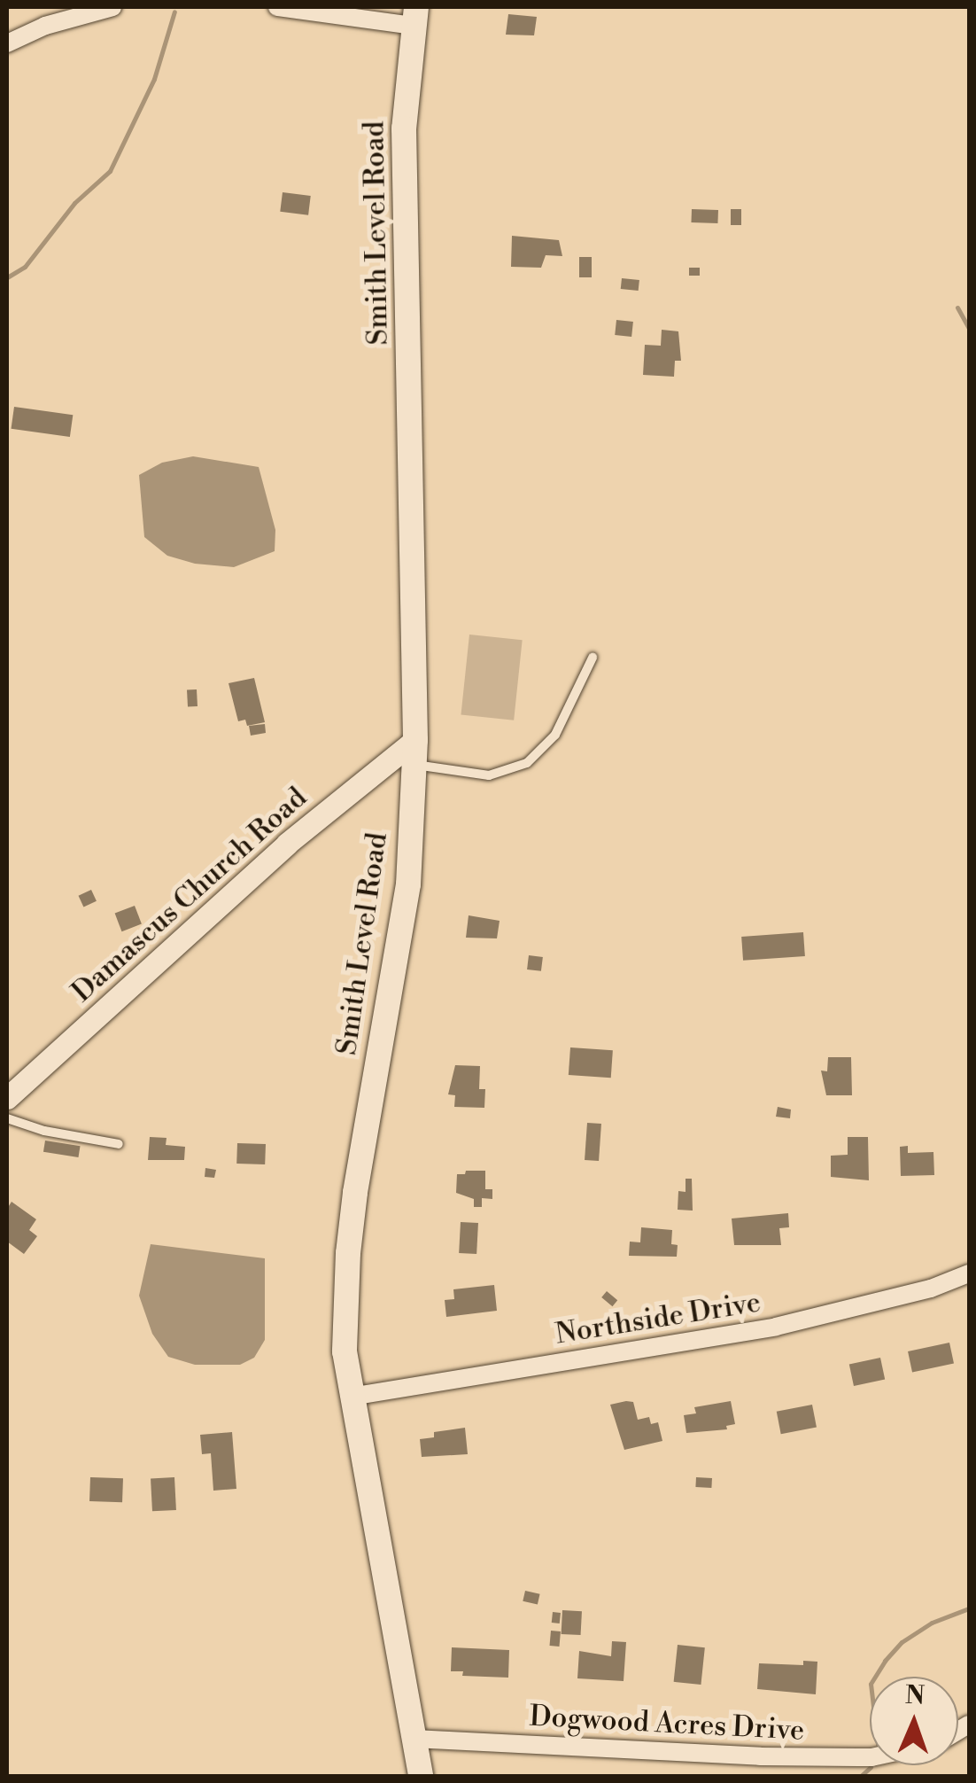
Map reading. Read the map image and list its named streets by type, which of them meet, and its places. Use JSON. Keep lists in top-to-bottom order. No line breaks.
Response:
{"streets":{"main road":["Smith Level Road"],"street":["Damascus Church Road","Northside Drive","Dogwood Acres Drive"]},"crossings":[["Smith Level Road","Damascus Church Road"],["Smith Level Road","Northside Drive"],["Smith Level Road","Dogwood Acres Drive"]],"north":"top"}
